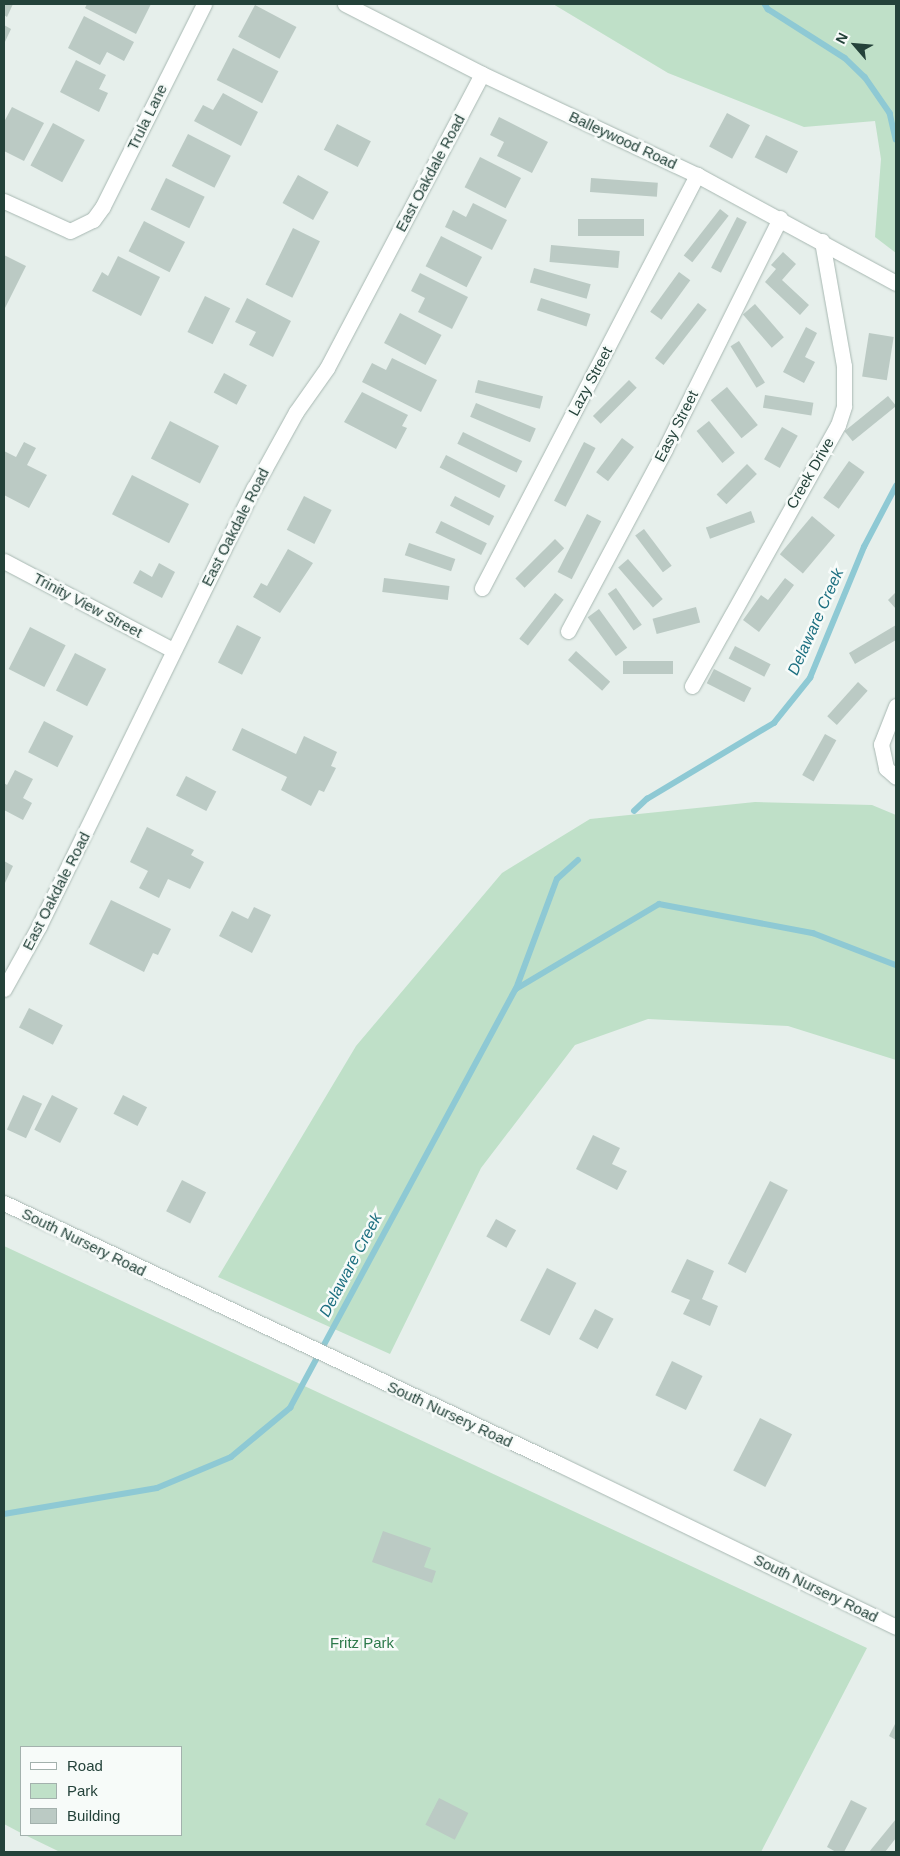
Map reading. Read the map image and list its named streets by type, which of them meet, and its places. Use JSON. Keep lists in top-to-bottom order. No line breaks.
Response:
{"streets":{"street":["Trula Lane","Balleywood Road","East Oakdale Road","Lazy Street","Easy Street","Creek Drive","Trinity View Street","South Nursery Road"]},"crossings":[["Balleywood Road","East Oakdale Road"],["Balleywood Road","Lazy Street"],["Balleywood Road","Easy Street"],["Balleywood Road","Creek Drive"],["East Oakdale Road","Trinity View Street"]],"water":["Delaware Creek"],"parks":["Fritz Park"],"legend":["Road","Park","Building"],"north":"top left"}
